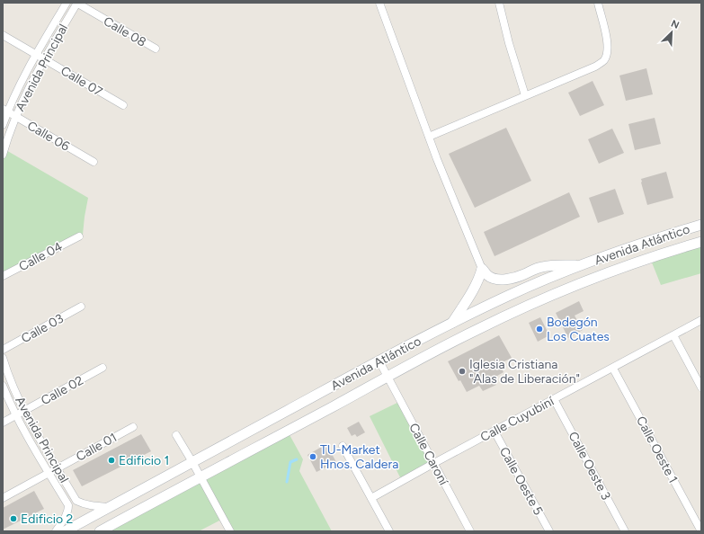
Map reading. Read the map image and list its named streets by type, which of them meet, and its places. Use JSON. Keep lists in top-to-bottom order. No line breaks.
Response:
{"streets":{"main road":["Avenida Atlántico"],"street":["Calle 08","Avenida Principal","Calle 07","Calle 06","Calle 04","Calle 03","Calle 02","Calle Cuyubiní","Calle 01","Calle Oeste 1","Calle Caroní","Calle Oeste 3","Calle Oeste 5"]},"crossings":[["Calle 08","Avenida Principal"],["Avenida Principal","Calle 07"],["Avenida Principal","Calle 06"],["Avenida Principal","Avenida Atlántico"],["Avenida Principal","Calle 02"],["Avenida Principal","Calle 01"],["Avenida Atlántico","Calle Caroní"],["Calle Cuyubiní","Calle Oeste 1"],["Calle Cuyubiní","Calle Caroní"],["Calle Cuyubiní","Calle Oeste 3"],["Calle Cuyubiní","Calle Oeste 5"]],"places":["Bodegón Los Cuates","Iglesia Cristiana \"Alas de Liberación\"","TU-Market Hnos. Caldera","Edificio 1","Edificio 2"],"north":"top right"}
